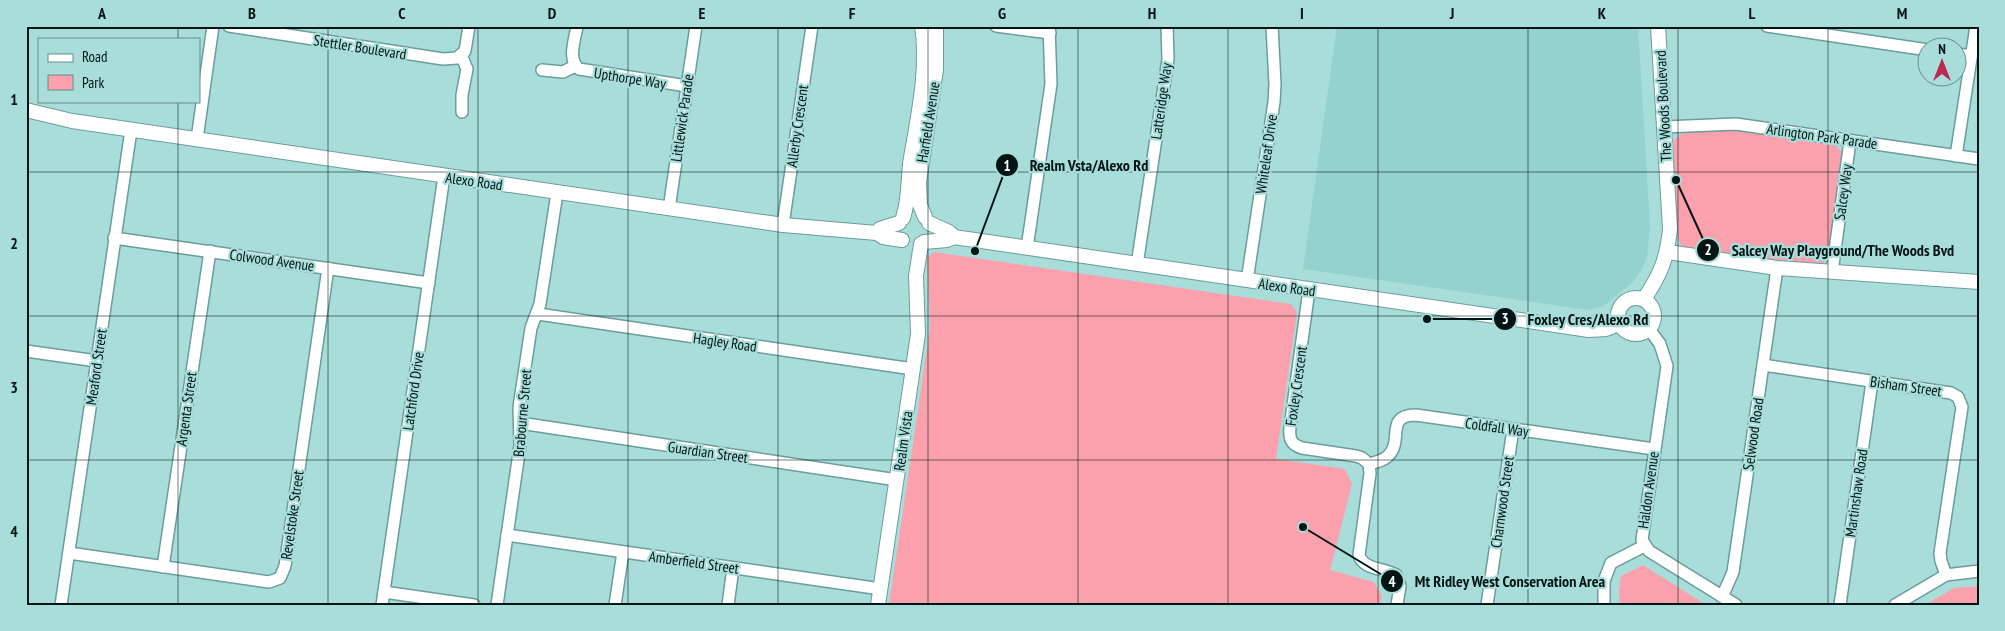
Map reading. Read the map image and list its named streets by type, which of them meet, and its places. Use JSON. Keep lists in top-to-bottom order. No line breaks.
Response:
{"streets":{"street":["Stettler Boulevard","Upthorpe Way","Latteridge Way","The Woods Boulevard","Littlewick Parade","Harfield Avenue","Allerby Crescent","Arlington Park Parade","Whiteleaf Drive","Alexo Road","Salcey Way","Colwood Avenue","Hagley Road","Meaford Street","Foxley Crescent","Bisham Street","Latchford Drive","Argenta Street","Brabourne Street","Coldfall Way","Selwood Road","Realm Vista","Guardian Street","Haldon Avenue","Martinshaw Road","Charnwood Street","Revelstoke Street","Amberfield Street"]},"crossings":[["Upthorpe Way","Littlewick Parade"],["Latteridge Way","Alexo Road"],["The Woods Boulevard","Arlington Park Parade"],["The Woods Boulevard","Alexo Road"],["The Woods Boulevard","Haldon Avenue"],["Littlewick Parade","Alexo Road"],["Harfield Avenue","Alexo Road"],["Harfield Avenue","Realm Vista"],["Allerby Crescent","Alexo Road"],["Arlington Park Parade","Salcey Way"],["Whiteleaf Drive","Alexo Road"],["Alexo Road","Meaford Street"],["Alexo Road","Foxley Crescent"],["Alexo Road","Latchford Drive"],["Alexo Road","Brabourne Street"],["Alexo Road","Realm Vista"],["Alexo Road","Haldon Avenue"],["Colwood Avenue","Meaford Street"],["Colwood Avenue","Latchford Drive"],["Colwood Avenue","Argenta Street"],["Colwood Avenue","Revelstoke Street"],["Hagley Road","Brabourne Street"],["Hagley Road","Realm Vista"],["Meaford Street","Revelstoke Street"],["Foxley Crescent","Coldfall Way"],["Bisham Street","Selwood Road"],["Bisham Street","Martinshaw Road"],["Argenta Street","Revelstoke Street"],["Brabourne Street","Guardian Street"],["Brabourne Street","Amberfield Street"],["Coldfall Way","Haldon Avenue"],["Coldfall Way","Charnwood Street"],["Selwood Road","Haldon Avenue"],["Realm Vista","Guardian Street"],["Realm Vista","Amberfield Street"]],"places":["Salcey Way Playground/The Woods Bvd","Realm Vsta/Alexo Rd","Foxley Cres/Alexo Rd","Mt Ridley West Conservation Area"],"legend":["Road","Park"],"north":"top","grid":{"columns":["A","B","C","D","E","F","G","H","I","J","K","L","M"],"rows":["1","2","3","4"]}}
